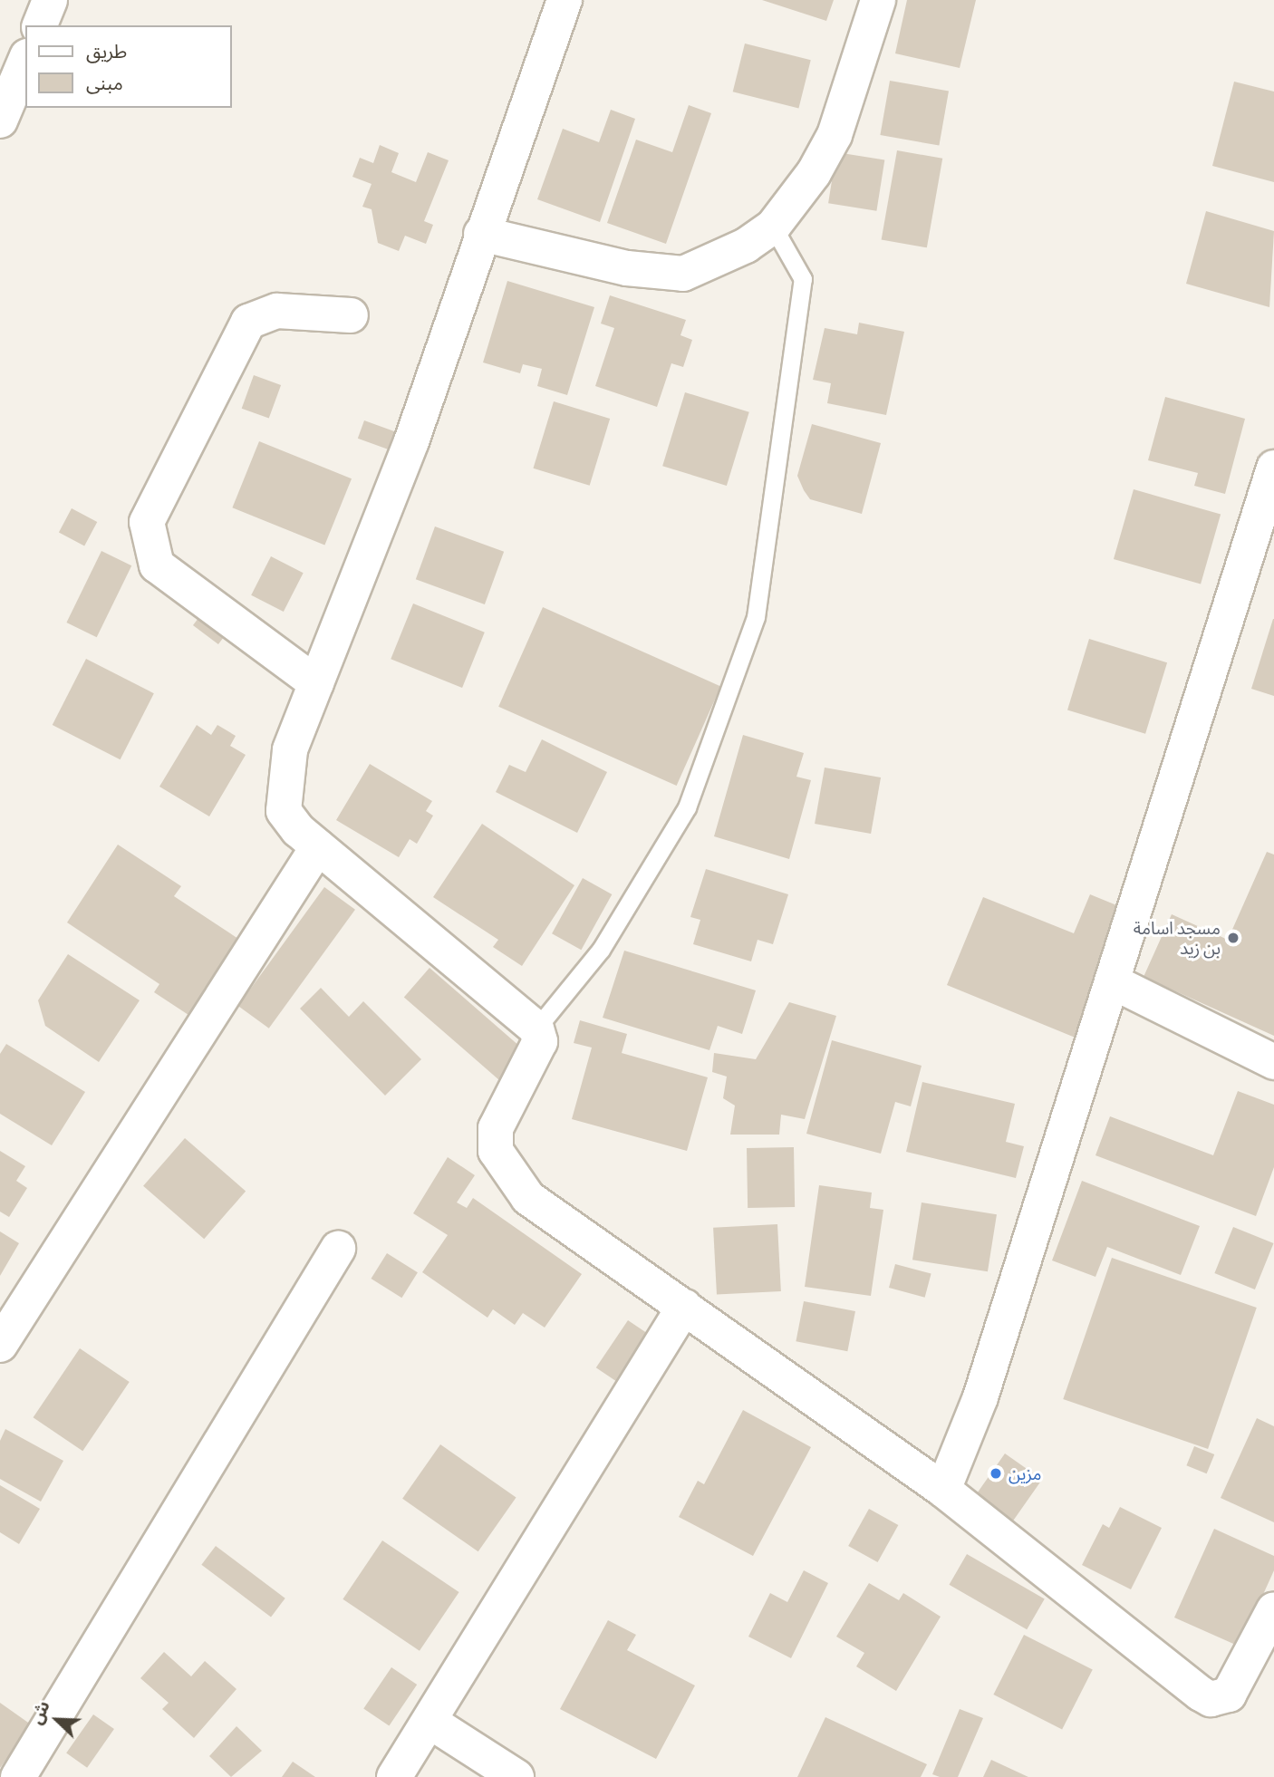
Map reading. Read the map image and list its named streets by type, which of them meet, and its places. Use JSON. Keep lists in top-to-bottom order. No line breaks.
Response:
{"places":["مسجد اسامة بن زيد","مزين"],"legend":["طريق","مبنى"],"north":"top left"}
